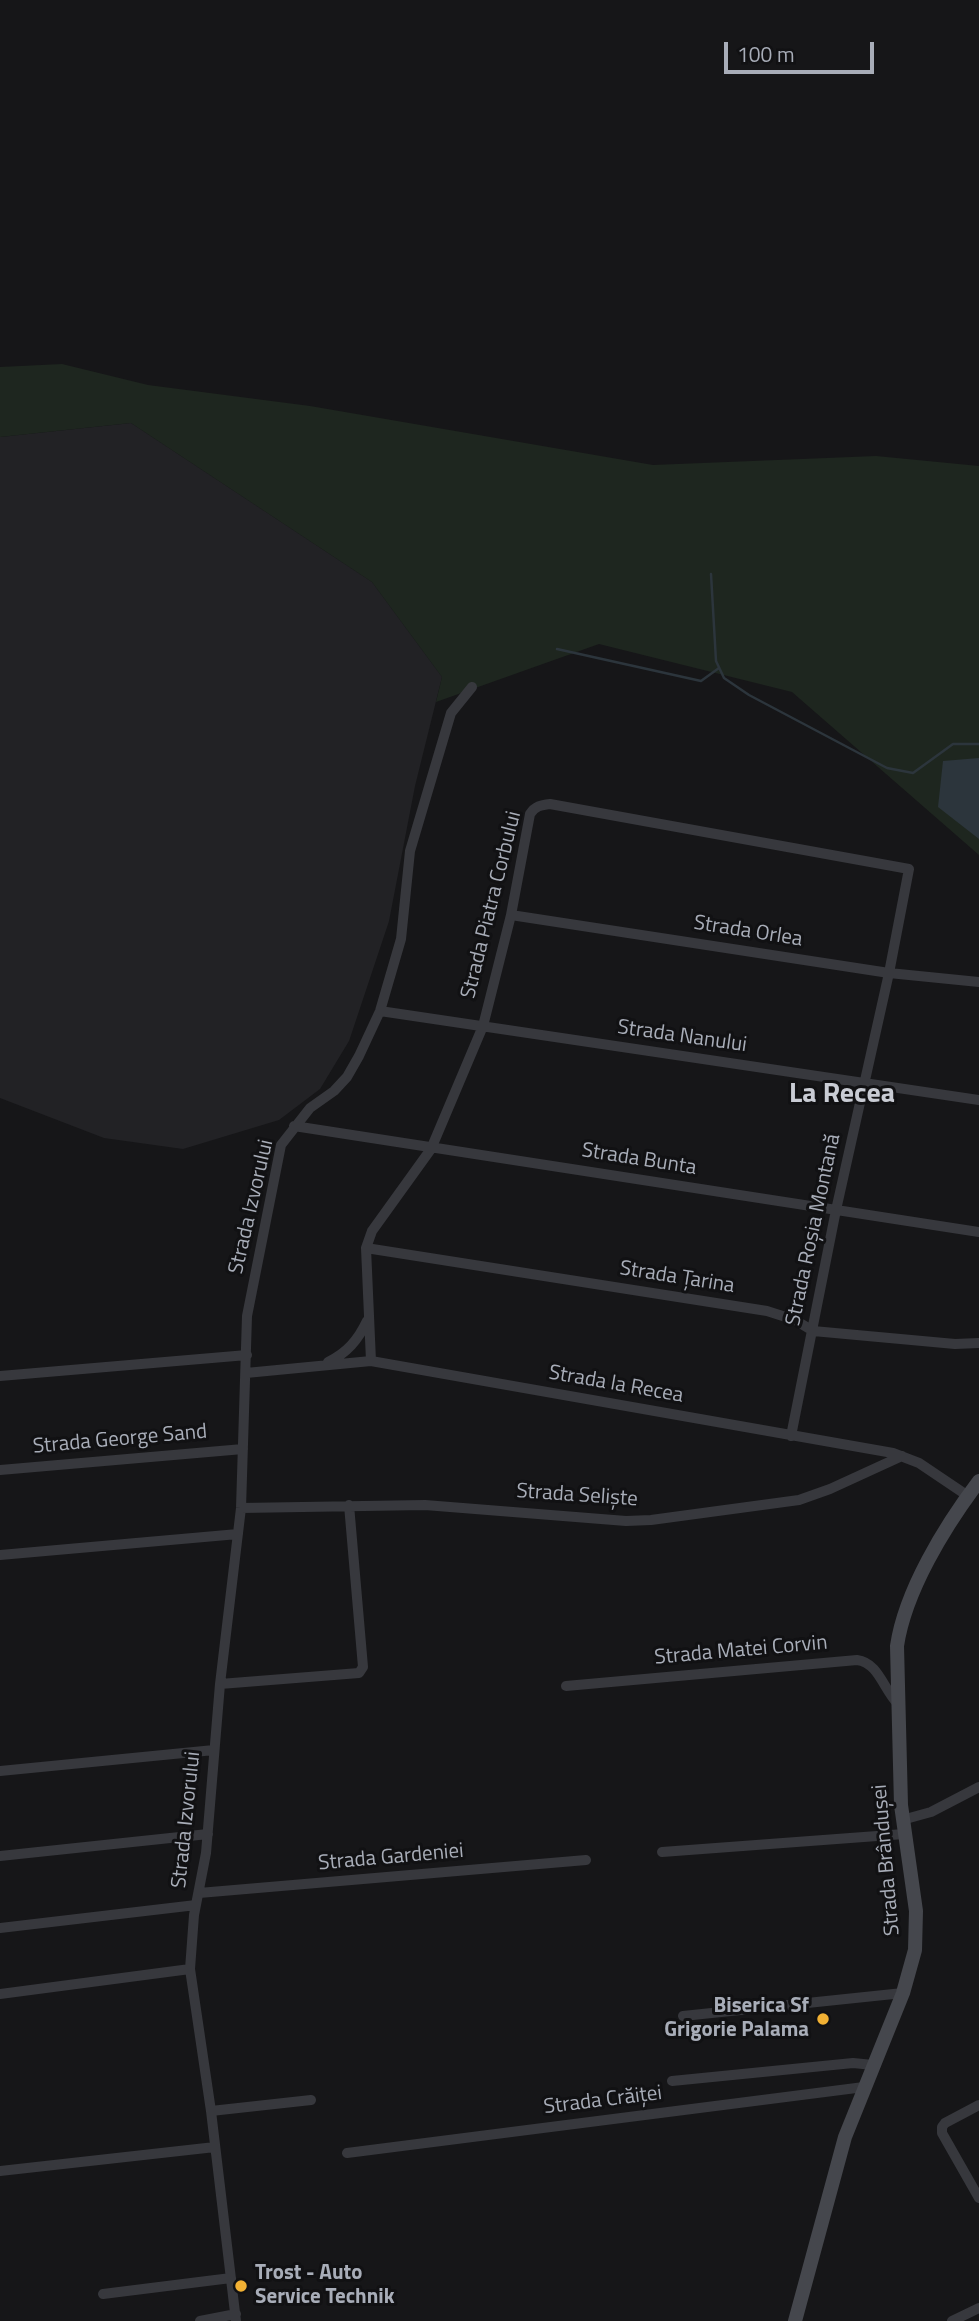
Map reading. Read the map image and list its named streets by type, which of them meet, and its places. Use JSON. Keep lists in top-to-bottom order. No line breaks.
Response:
{"streets":{"main road":["Strada Brândușei"],"street":["Strada Piatra Corbului","Strada Orlea","Strada Nanului","Strada Bunta","Strada Izvorului","Strada Roșia Montană","Strada Țarina","Strada la Recea","Strada George Sand","Strada Seliște","Strada Matei Corvin","Strada Gardeniei","Strada Crăiței"]},"crossings":[["Strada Piatra Corbului","Strada Orlea"],["Strada Piatra Corbului","Strada Nanului"],["Strada Piatra Corbului","Strada Bunta"],["Strada Piatra Corbului","Strada Roșia Montană"],["Strada Piatra Corbului","Strada Țarina"],["Strada Piatra Corbului","Strada la Recea"],["Strada Orlea","Strada Roșia Montană"],["Strada Nanului","Strada Izvorului"],["Strada Nanului","Strada Roșia Montană"],["Strada Bunta","Strada Izvorului"],["Strada Bunta","Strada Roșia Montană"],["Strada Izvorului","Strada la Recea"],["Strada Izvorului","Strada George Sand"],["Strada Izvorului","Strada Seliște"],["Strada Izvorului","Strada Gardeniei"],["Strada Roșia Montană","Strada Țarina"],["Strada Roșia Montană","Strada la Recea"],["Strada la Recea","Strada Seliște"],["Strada la Recea","Strada Brândușei"],["Strada Matei Corvin","Strada Brândușei"],["Strada Brândușei","Strada Crăiței"]],"districts":["La Recea"],"places":["Biserica Sf Grigorie Palama","Trost - Auto Service Technik"],"scale_bar":"100 m"}
